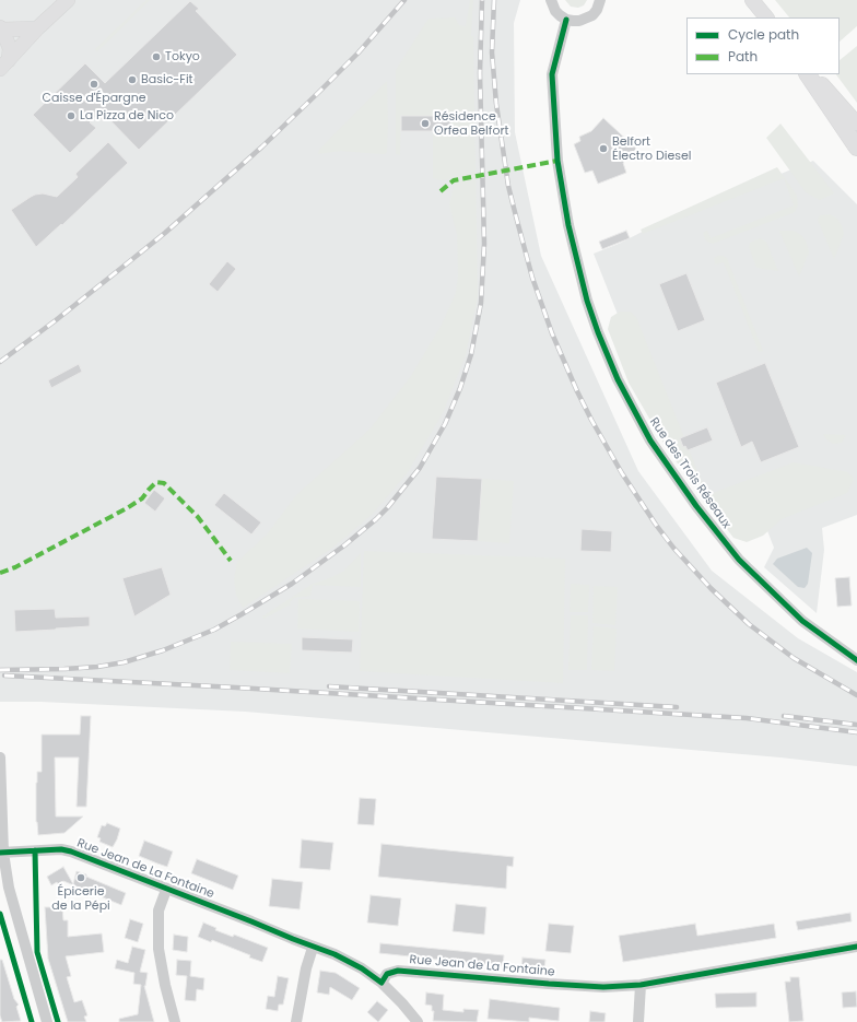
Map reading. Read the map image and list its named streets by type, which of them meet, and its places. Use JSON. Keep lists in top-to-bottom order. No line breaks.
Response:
{"streets":{"street":["Rue des Trois Réseaux","Rue Jean de La Fontaine"]},"places":["Tokyo","Basic-Fit","Caisse d'Épargne","La Pizza de Nico","Résidence Orfea Belfort","Belfort Électro Diesel","Épicerie de la Pépi"],"legend":["Cycle path","Path"]}
